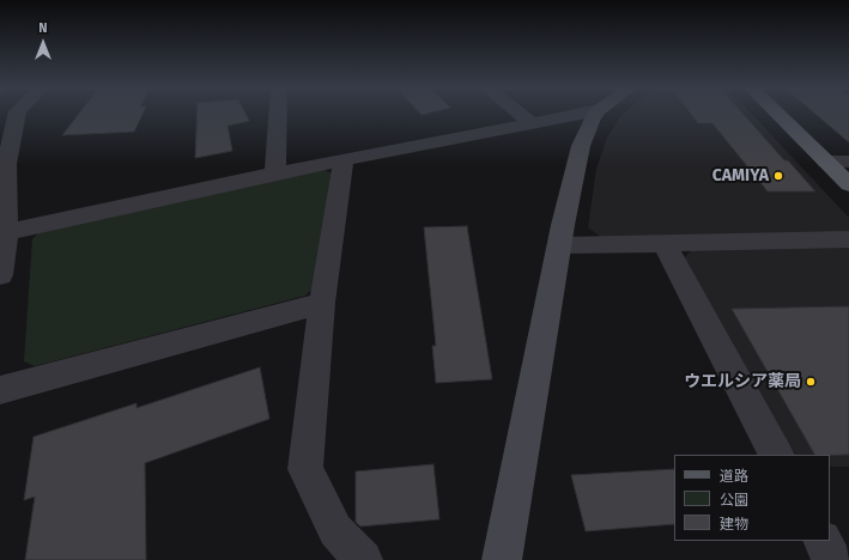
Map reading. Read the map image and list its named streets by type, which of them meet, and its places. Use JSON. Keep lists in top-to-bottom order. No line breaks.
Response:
{"places":["CAMIYA","ウエルシア薬局"],"legend":["道路","公園","建物"],"north":"top"}
